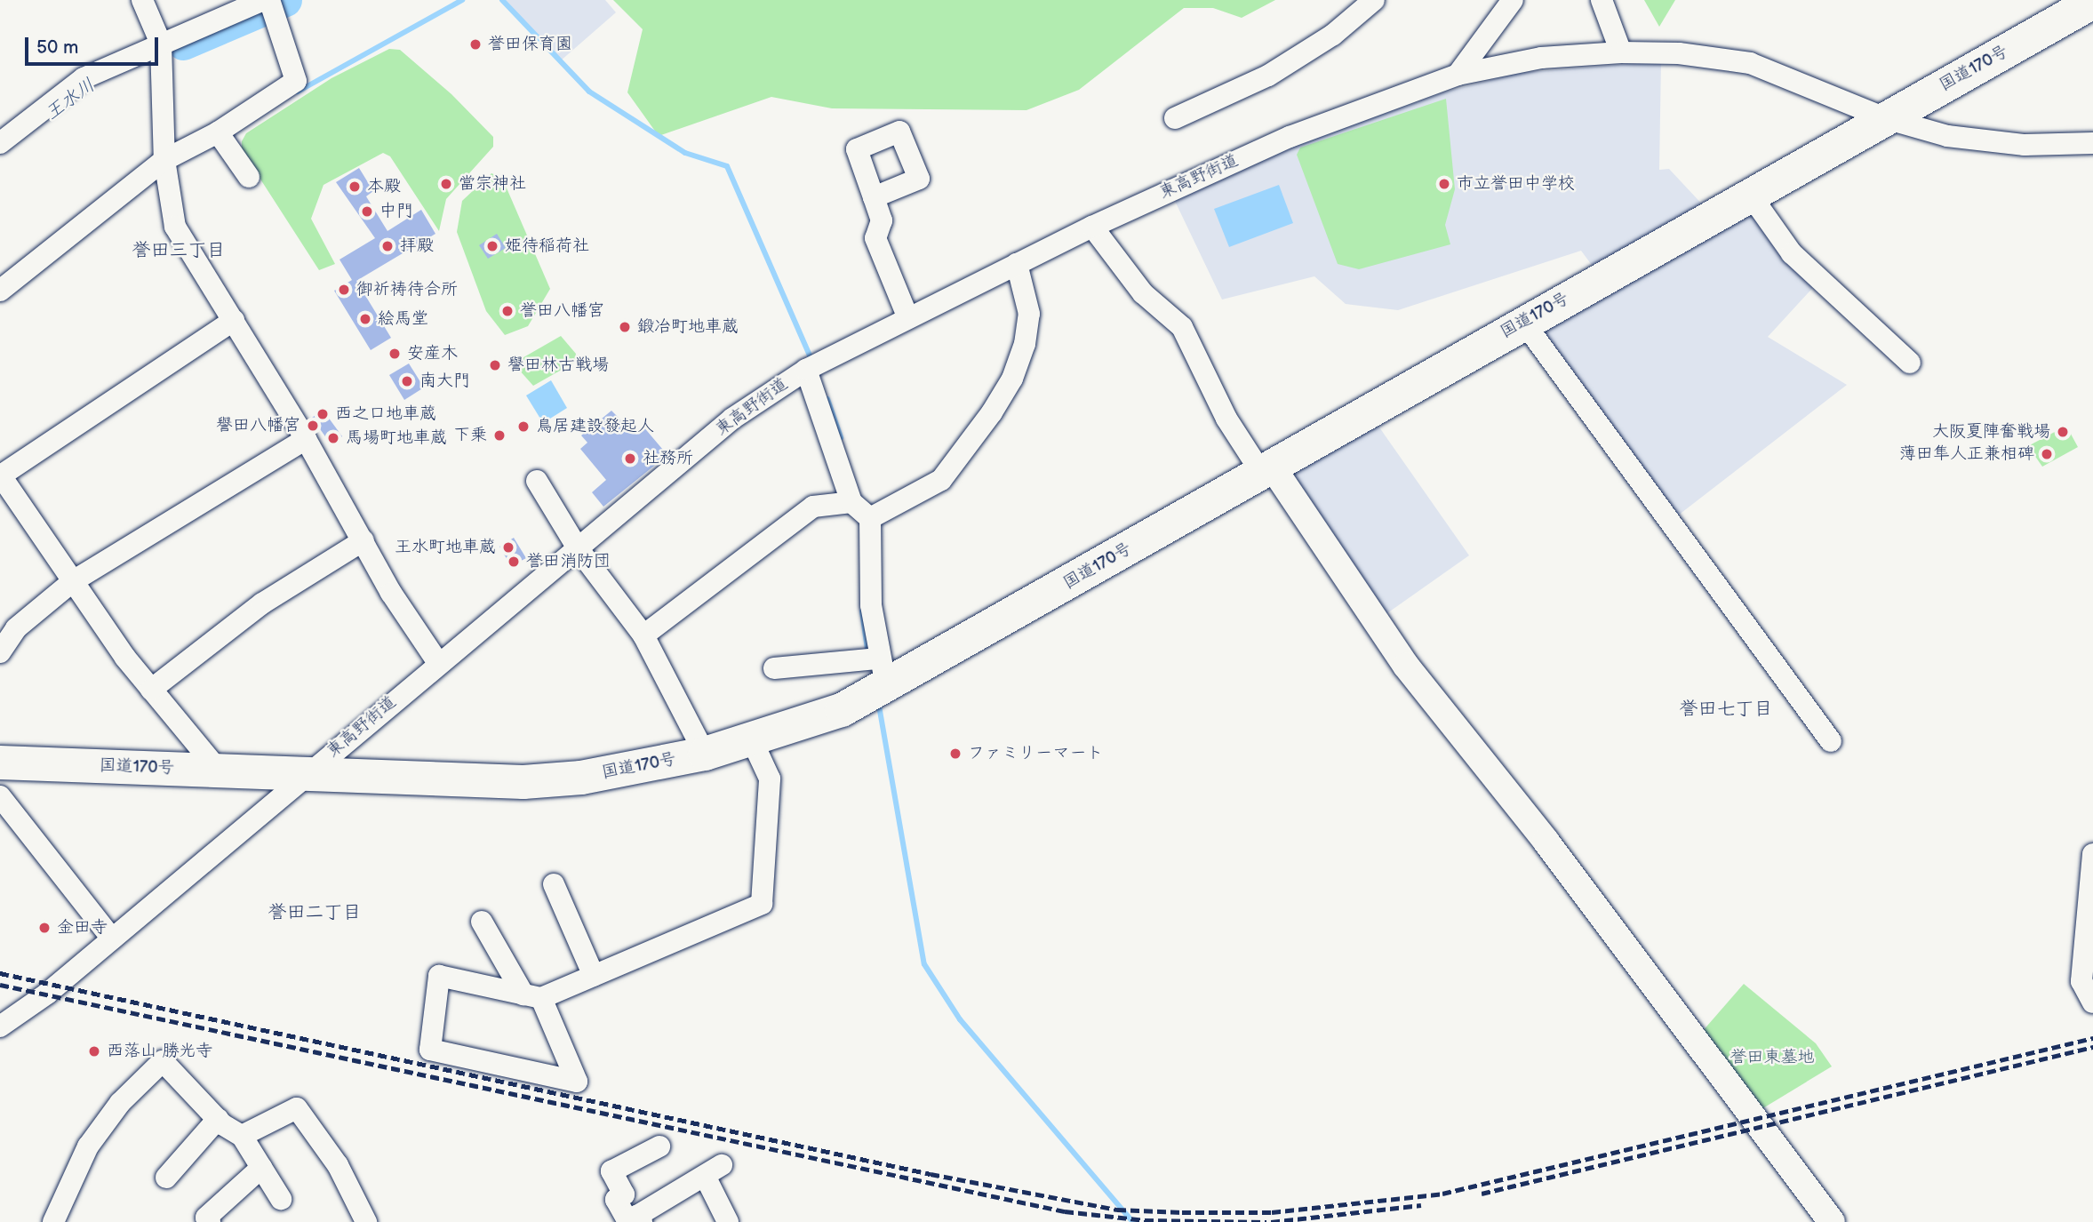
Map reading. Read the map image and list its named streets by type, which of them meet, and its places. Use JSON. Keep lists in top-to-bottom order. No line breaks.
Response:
{"streets":{"highway":["国道170号"],"street":["東高野街道"]},"crossings":[["国道170号","東高野街道"]],"districts":["誉田三丁目","誉田七丁目","誉田二丁目"],"water":["王水川"],"parks":["誉田東墓地"],"places":["誉田保育園","當宗神社","市立誉田中学校","本殿","中門","拝殿","姫待稲荷社","御祈祷待合所","誉田八幡宮","絵馬堂","鍛冶町地車蔵","安産木","譽田林古戦場","南大門","西之口地車蔵","譽田八幡宮","鳥居建設發起人","大阪夏陣奮戦場","下乗","馬場町地車蔵","薄田隼人正兼相碑","社務所","王水町地車蔵","誉田消防団","ファミリーマート","金田寺","西落山 勝光寺"],"scale_bar":"50 m"}
